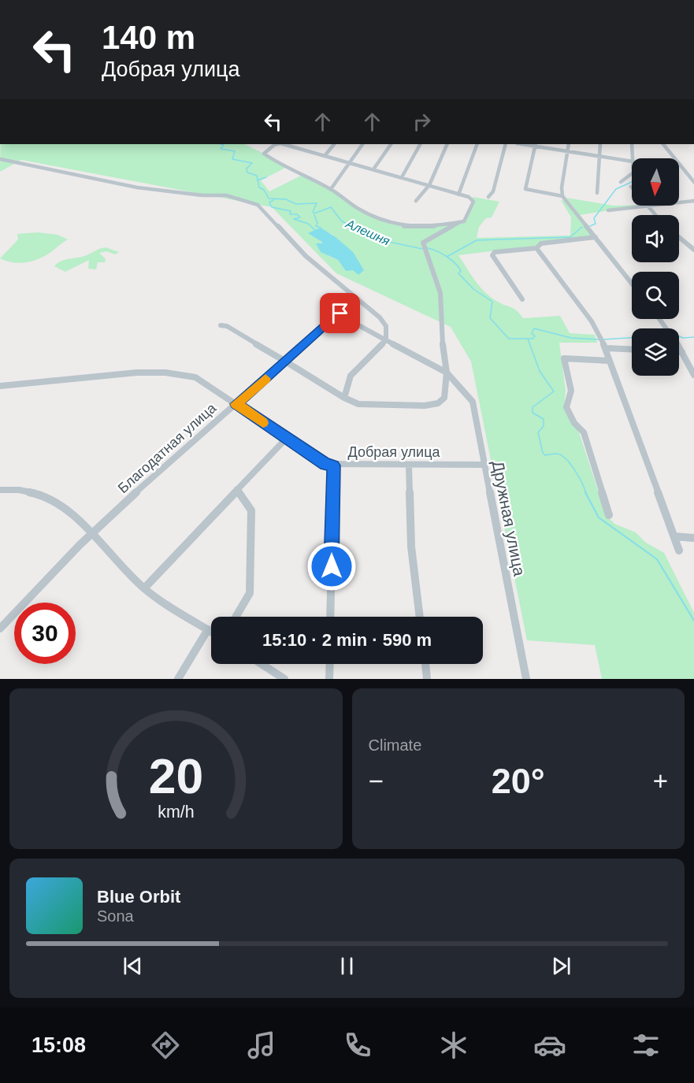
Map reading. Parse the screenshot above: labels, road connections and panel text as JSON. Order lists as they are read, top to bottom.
{
  "streets": {
    "street": ["Благодатная улица", "Добрая улица", "Дружная улица"]
  },
  "crossings": [
    ["Благодатная улица", "Добрая улица"],
    ["Добрая улица", "Дружная улица"]
  ],
  "water": ["Алешня"],
  "north": "bottom",
  "page": {
    "turn": ["140 m", "Добрая улица"],
    "limit": "30",
    "trip": "15:10 · 2 min · 590 m",
    "tile": "Climate",
    "heat": ["−", "20°", "+"],
    "song": ["Blue Orbit", "Sona"],
    "tabs": "15:08",
    "gauge": ["20", "km/h"]
  }
}
